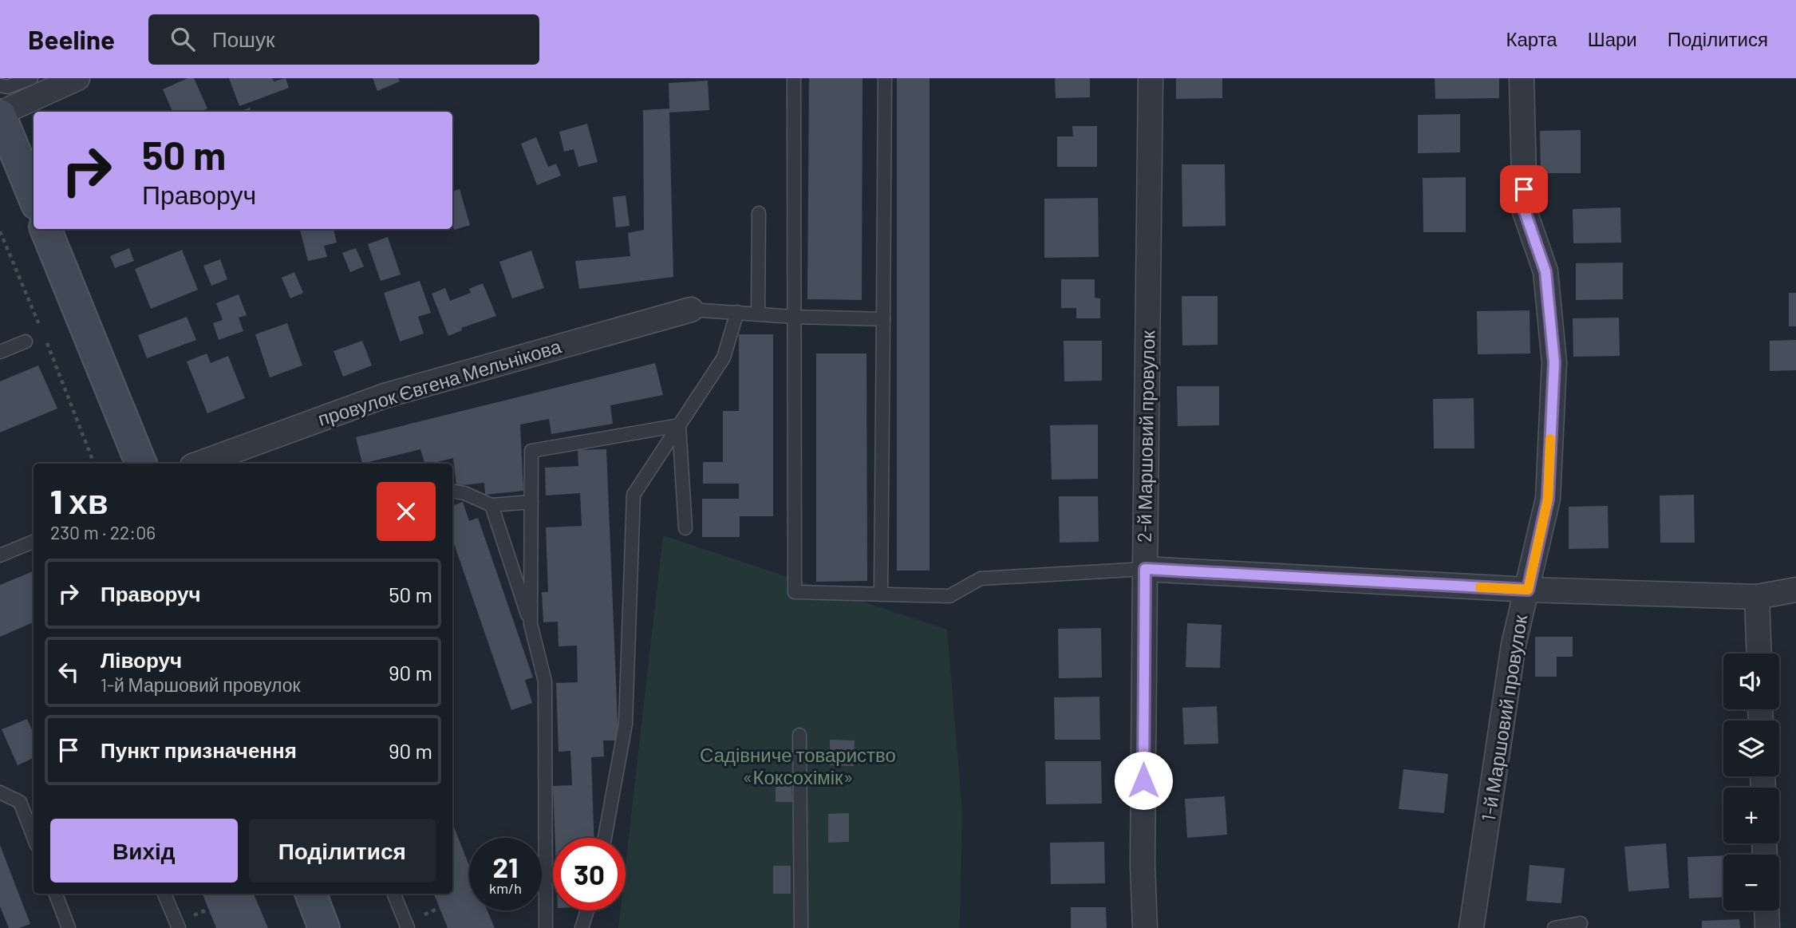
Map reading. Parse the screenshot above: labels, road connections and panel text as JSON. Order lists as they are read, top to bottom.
{
  "streets": {
    "street": ["провулок Євгена Мельнікова", "2-й Маршовий провулок", "1-й Маршовий провулок"]
  },
  "parks": ["Садівниче товариство «Коксохімік»"],
  "page": {
    "header": "Beeline",
    "search": "Пошук",
    "nav": ["Карта", "Шари", "Поділитися"],
    "turn": ["50 m", "Праворуч"],
    "heading": ["1 хв", "230 m · 22:06"],
    "list": [
      {
        "name": "Праворуч",
        "value": "50 m"
      },
      {
        "name": "Ліворуч",
        "note": "1-й Маршовий провулок",
        "value": "90 m"
      },
      {
        "name": "Пункт призначення",
        "value": "90 m"
      }
    ],
    "map_buttons": ["+", "−"],
    "buttons": ["Вихід", "Поділитися"],
    "speed": "21 km/h",
    "limit": "30"
  }
}
